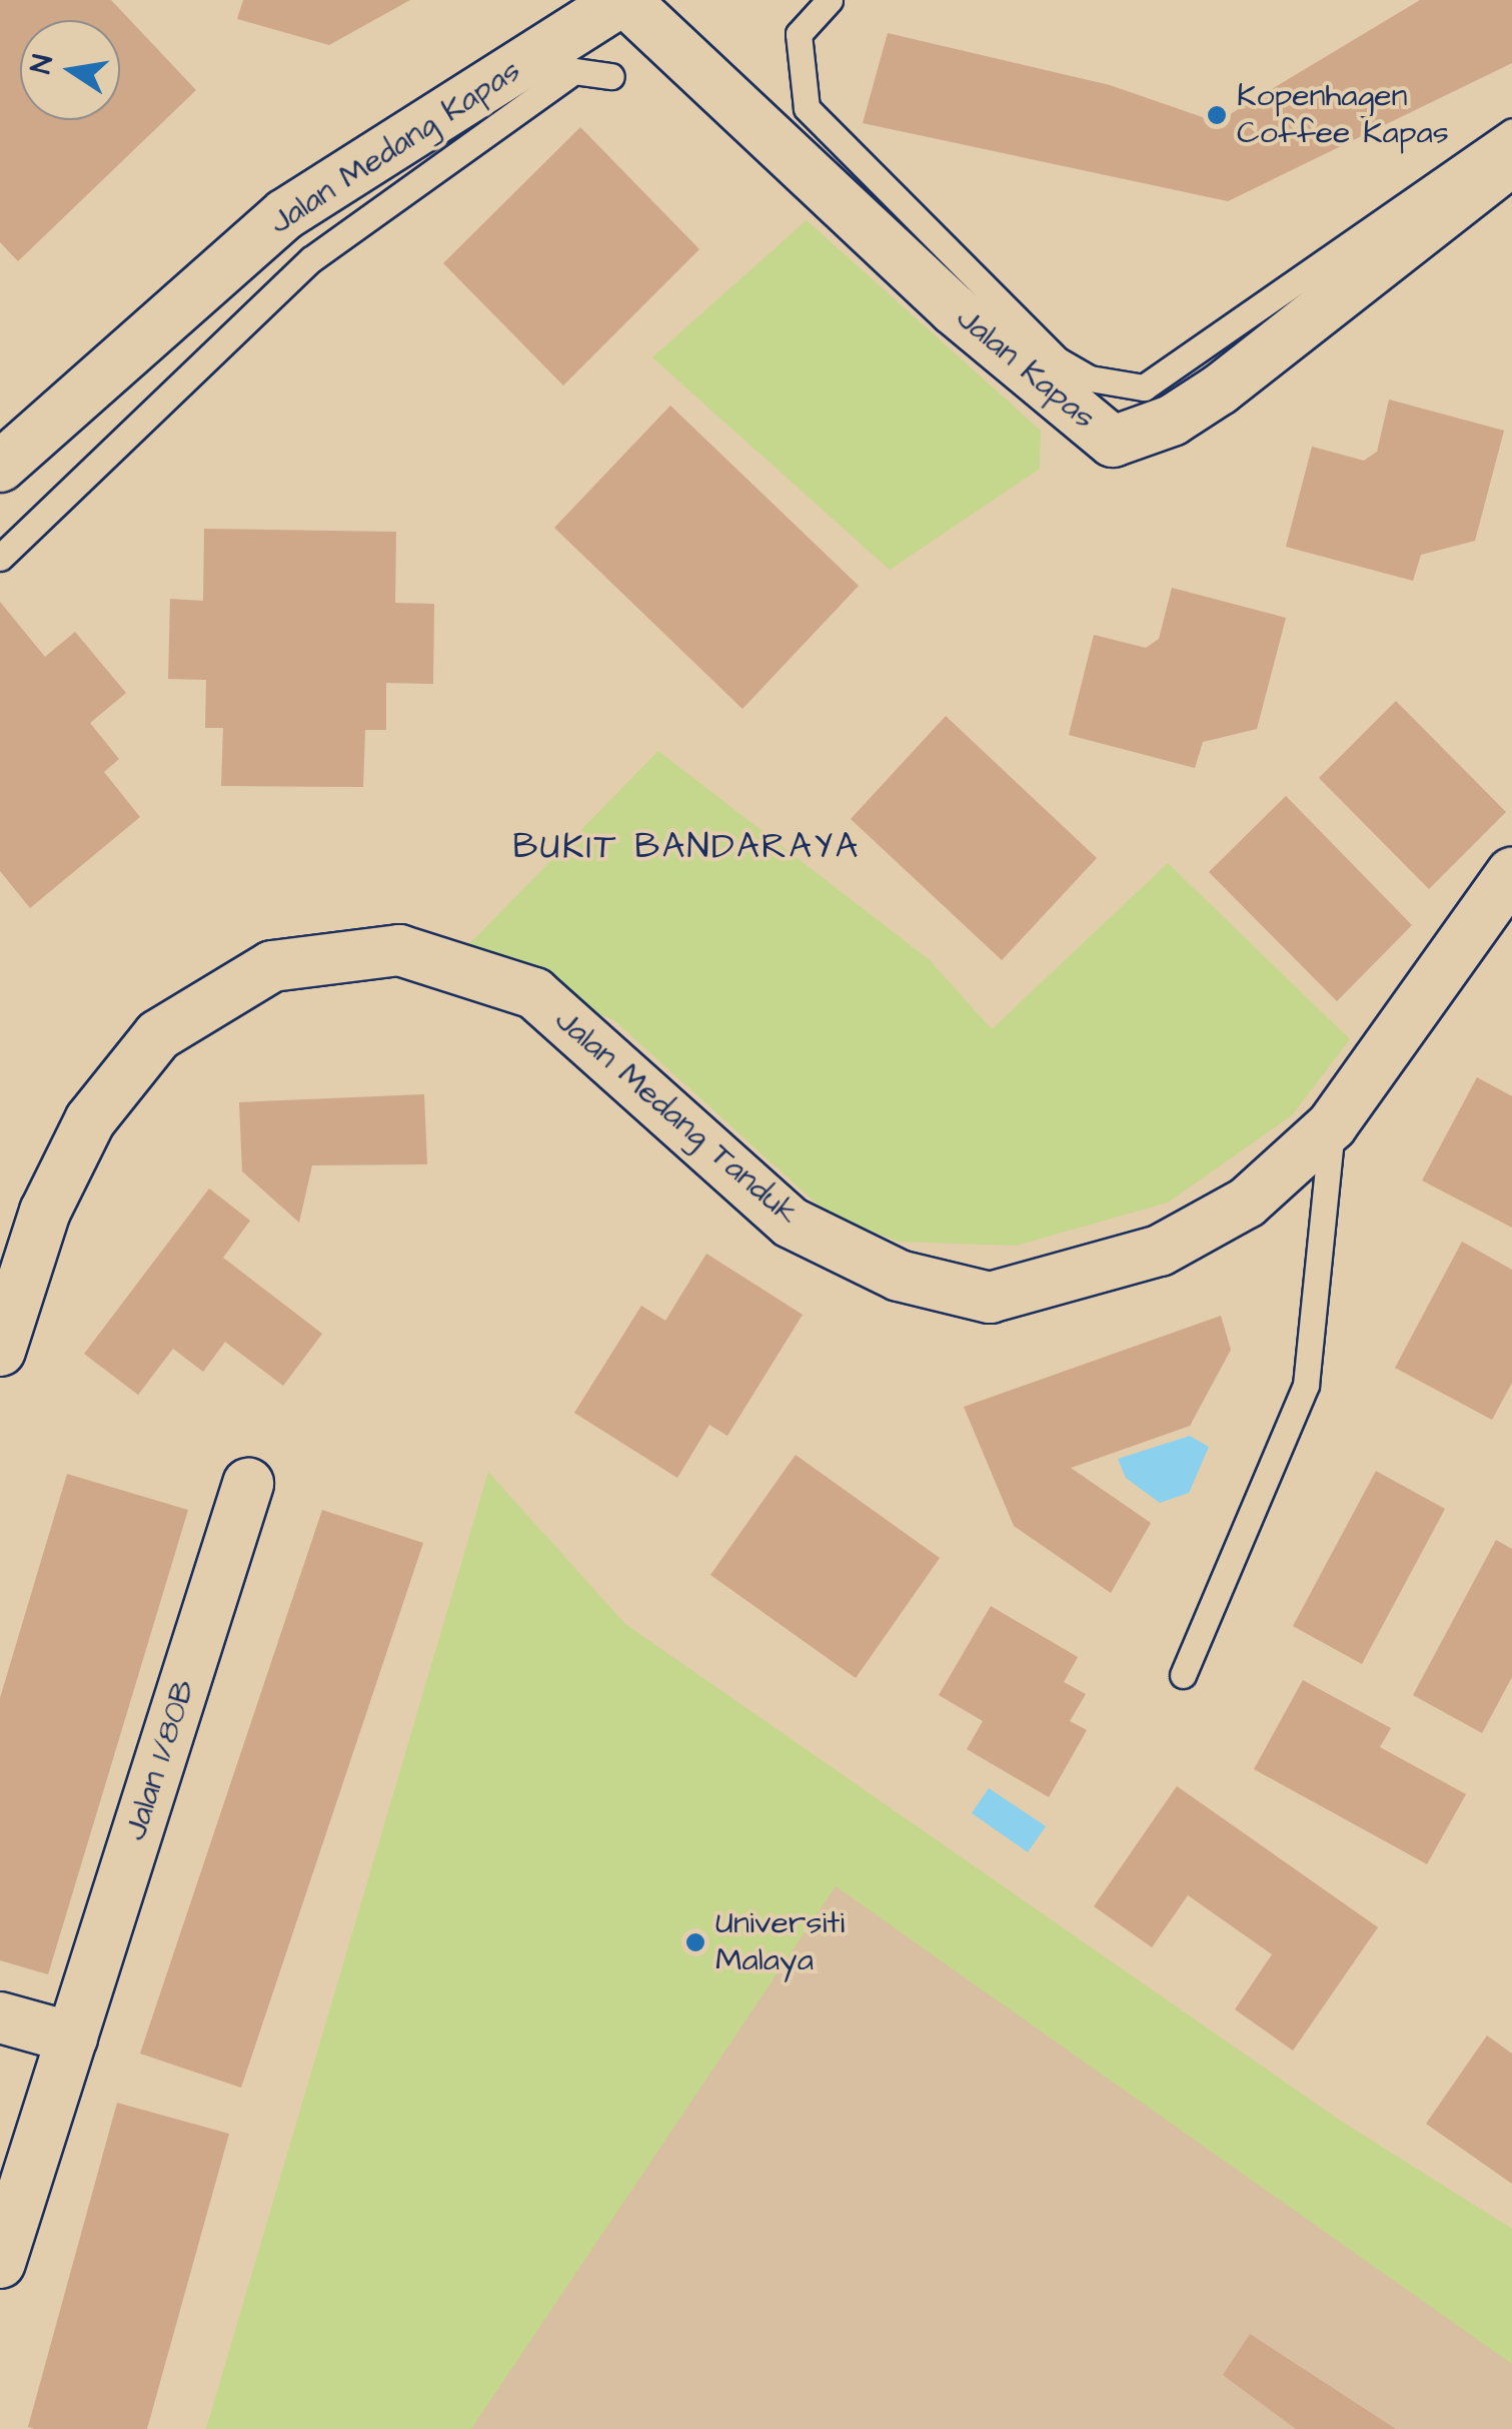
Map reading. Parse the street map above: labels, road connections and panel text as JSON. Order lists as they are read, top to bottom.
{
  "streets": {
    "street": [
      "Jalan Medang Kapas",
      "Jalan Kapas",
      "Jalan Medang Tanduk",
      "Jalan 1/80B"
    ]
  },
  "crossings": [
    ["Jalan Medang Kapas", "Jalan Kapas"]
  ],
  "districts": ["BUKIT BANDARAYA"],
  "places": ["Kopenhagen Coffee Kapas", "Universiti Malaya"],
  "north": "left"
}
